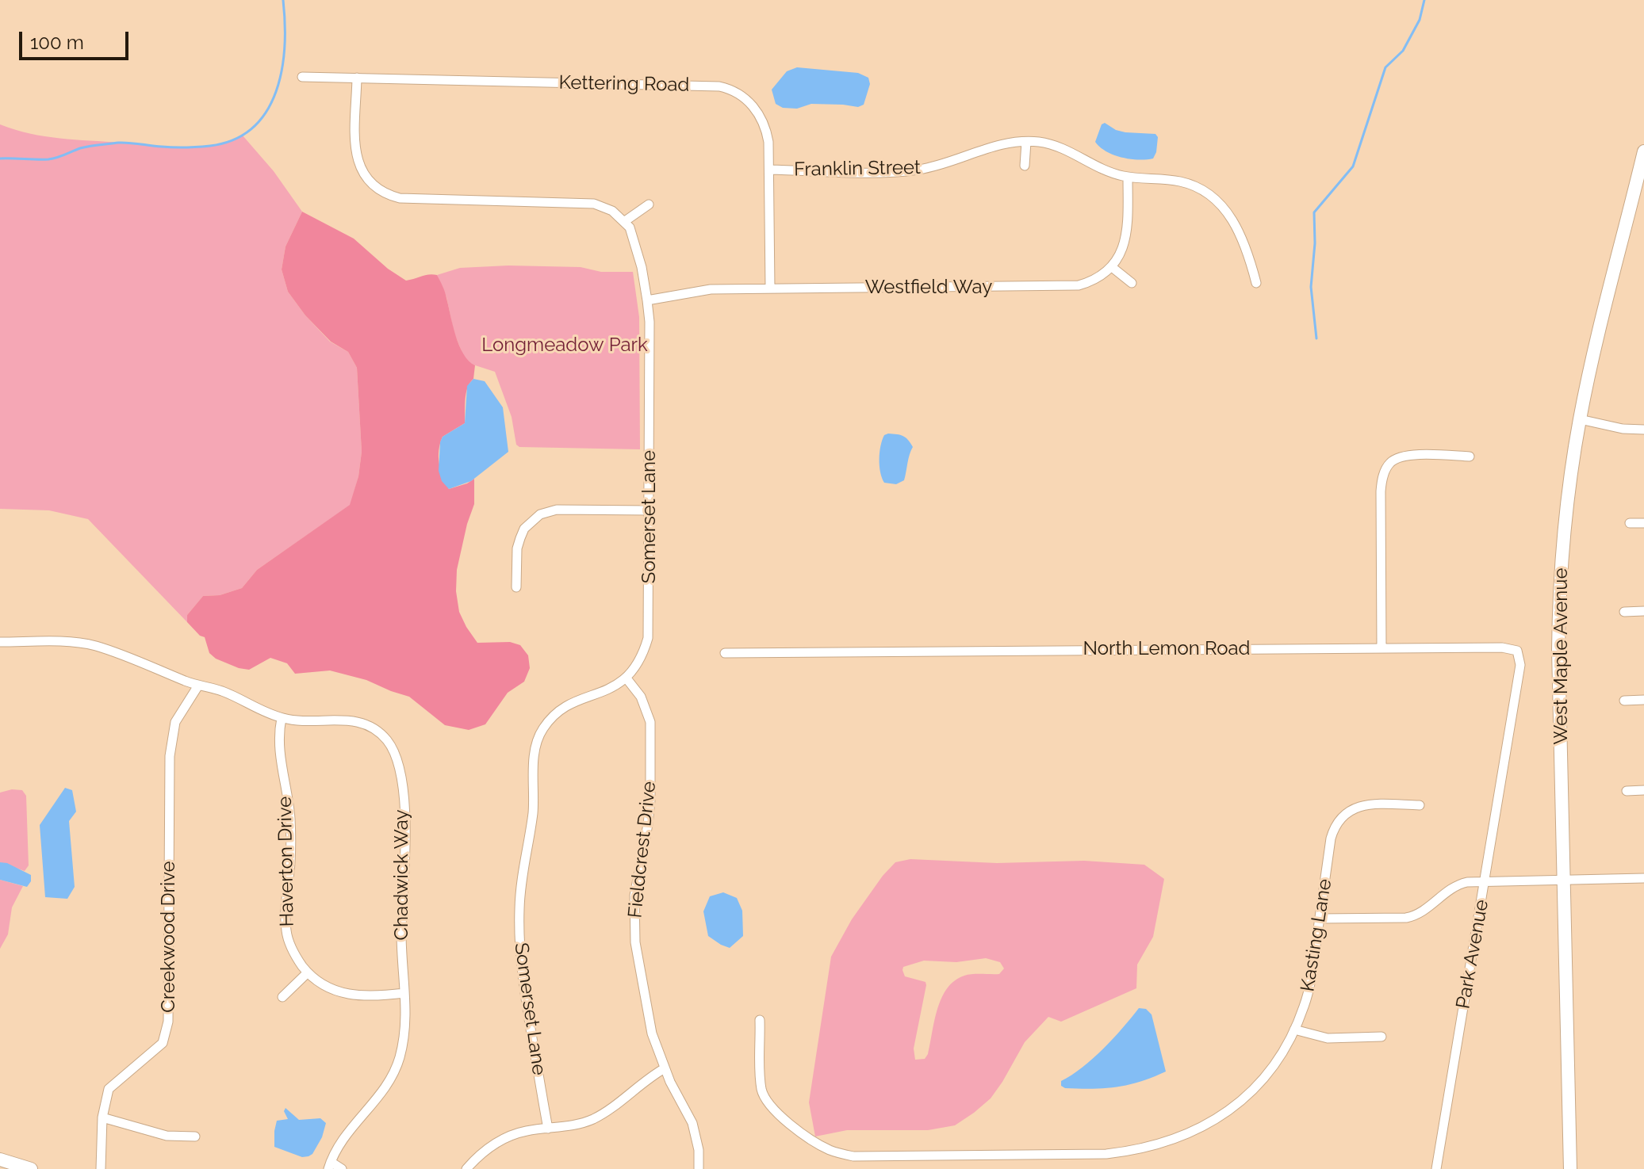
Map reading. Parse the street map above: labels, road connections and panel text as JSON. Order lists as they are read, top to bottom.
{
  "streets": {
    "main road": ["West Maple Avenue"],
    "street": [
      "Kettering Road",
      "Franklin Street",
      "Westfield Way",
      "Somerset Lane",
      "North Lemon Road",
      "Fieldcrest Drive",
      "Haverton Drive",
      "Chadwick Way",
      "Kasting Lane",
      "Creekwood Drive",
      "Park Avenue"
    ]
  },
  "crossings": [
    ["Kettering Road", "Franklin Street"],
    ["Kettering Road", "Westfield Way"],
    ["Westfield Way", "Somerset Lane"],
    ["Somerset Lane", "Fieldcrest Drive"],
    ["North Lemon Road", "Park Avenue"],
    ["Haverton Drive", "Chadwick Way"],
    ["Chadwick Way", "Creekwood Drive"]
  ],
  "parks": ["Longmeadow Park"],
  "scale_bar": "100 m"
}
